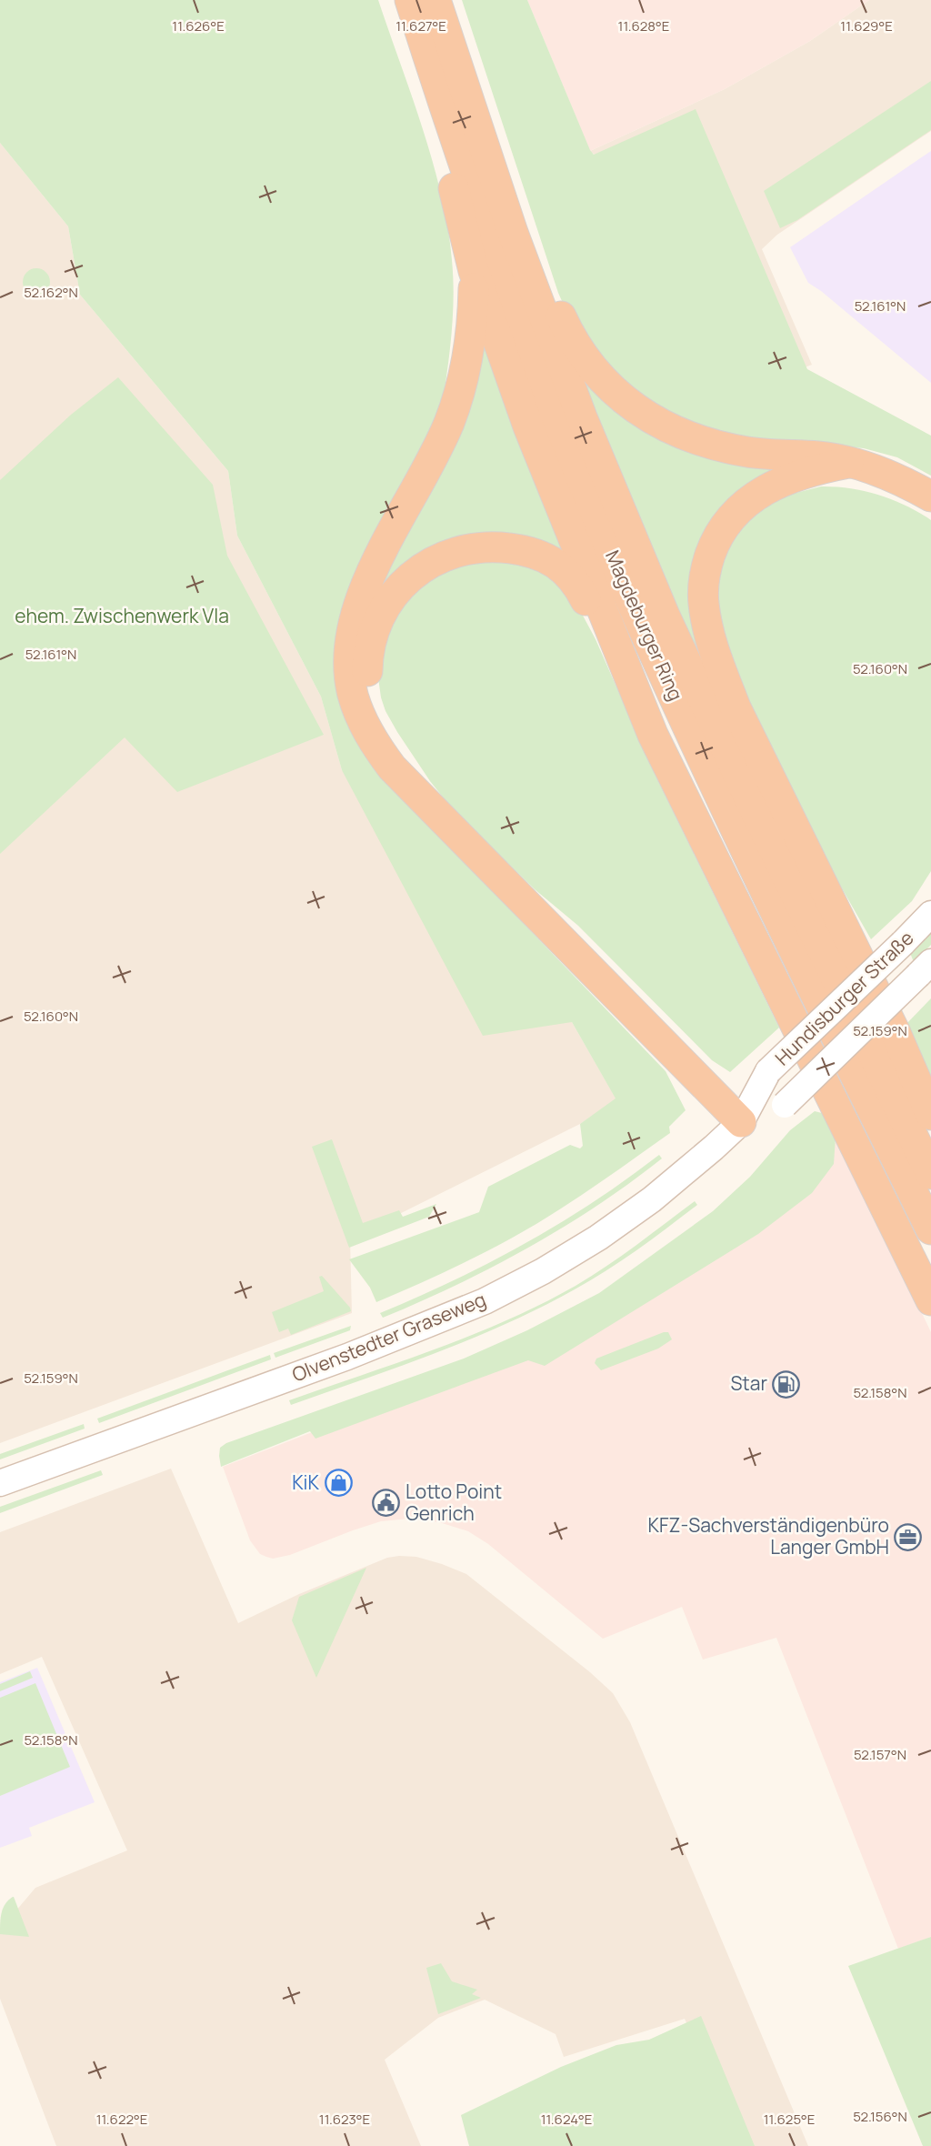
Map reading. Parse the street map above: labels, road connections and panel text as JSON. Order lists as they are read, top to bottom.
{
  "streets": {
    "highway": ["Magdeburger Ring"],
    "main road": ["Hundisburger Straße", "Olvenstedter Graseweg"]
  },
  "crossings": [
    ["Hundisburger Straße", "Olvenstedter Graseweg"]
  ],
  "parks": ["ehem. Zwischenwerk VIa"],
  "places": {
    "fuel station": ["Star"],
    "shop": ["KiK"],
    "public building": ["Lotto Point Genrich"],
    "office": ["KFZ-Sachverständigenbüro Langer GmbH"]
  },
  "coordinates": [
    "11.626°E",
    "11.627°E",
    "11.628°E",
    "11.629°E",
    "52.162°N",
    "52.161°N",
    "52.160°N",
    "52.159°N",
    "52.158°N",
    "52.157°N",
    "52.156°N",
    "11.622°E",
    "11.623°E",
    "11.624°E",
    "11.625°E"
  ]
}
